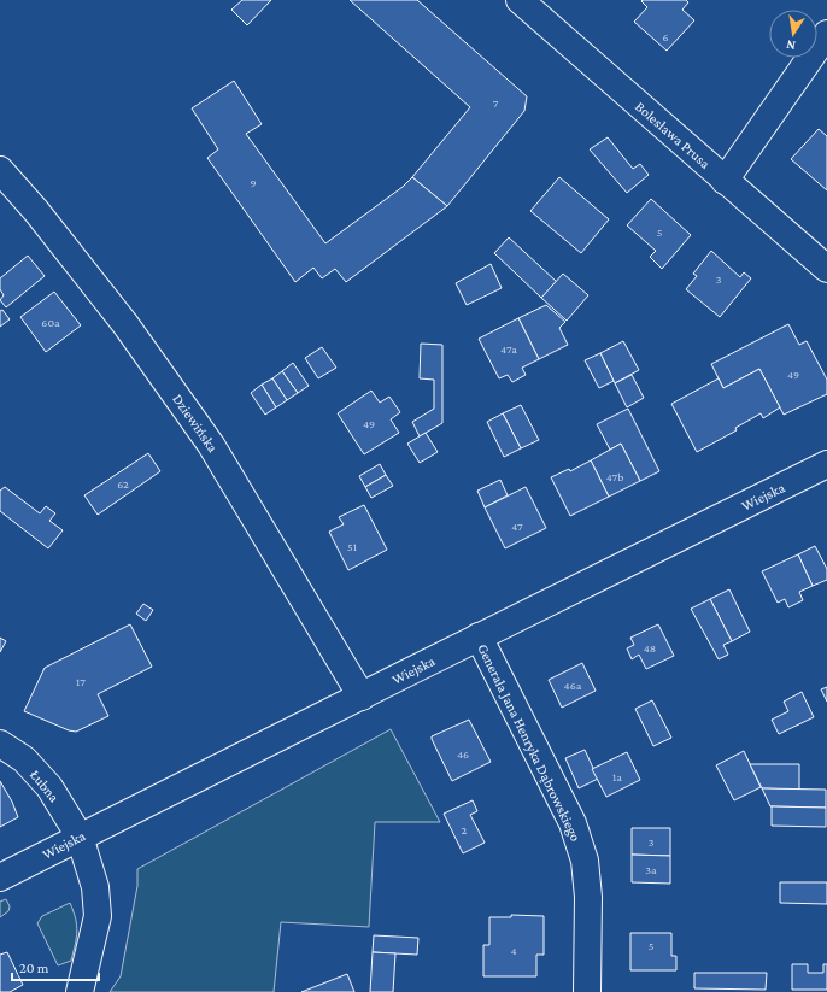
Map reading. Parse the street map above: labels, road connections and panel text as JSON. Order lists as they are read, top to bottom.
{
  "streets": {
    "street": [
      "Bolesława Prusa",
      "Dziewińska",
      "Wiejska",
      "Generała Jana Henryka Dąbrowskiego",
      "Łubna"
    ]
  },
  "crossings": [
    ["Dziewińska", "Wiejska"],
    ["Wiejska", "Generała Jana Henryka Dąbrowskiego"],
    ["Wiejska", "Łubna"]
  ],
  "house_numbers": [
    "6",
    "7",
    "9",
    "5",
    "3",
    "60a",
    "47a",
    "49",
    "49",
    "47b",
    "62",
    "47",
    "51",
    "48",
    "17",
    "46a",
    "46",
    "1a",
    "2",
    "3",
    "3a",
    "5",
    "4"
  ],
  "scale_bar": "20 m",
  "north": "bottom"
}
